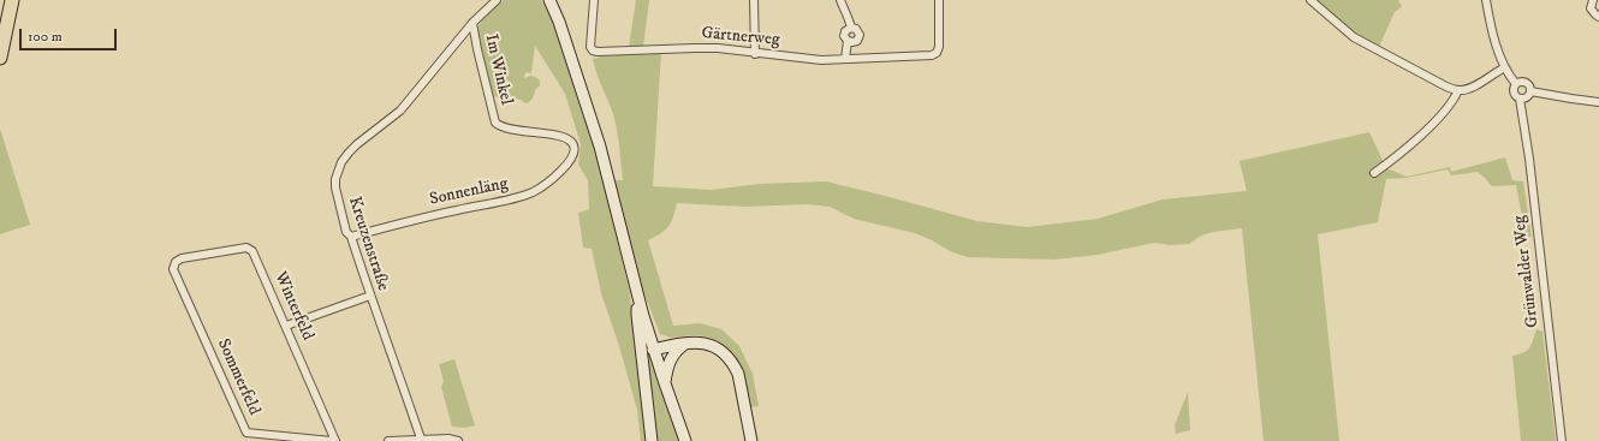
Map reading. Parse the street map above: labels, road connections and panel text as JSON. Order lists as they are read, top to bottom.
{
  "streets": {
    "street": [
      "Gärtnerweg",
      "Im Winkel",
      "Sonnenläng",
      "Kreuzenstraße",
      "Grünwalder Weg",
      "Winterfeld",
      "Sommerfeld"
    ]
  },
  "crossings": [
    ["Im Winkel", "Sonnenläng"],
    ["Im Winkel", "Kreuzenstraße"],
    ["Sonnenläng", "Kreuzenstraße"],
    ["Winterfeld", "Sommerfeld"]
  ],
  "scale_bar": "100 m"
}
